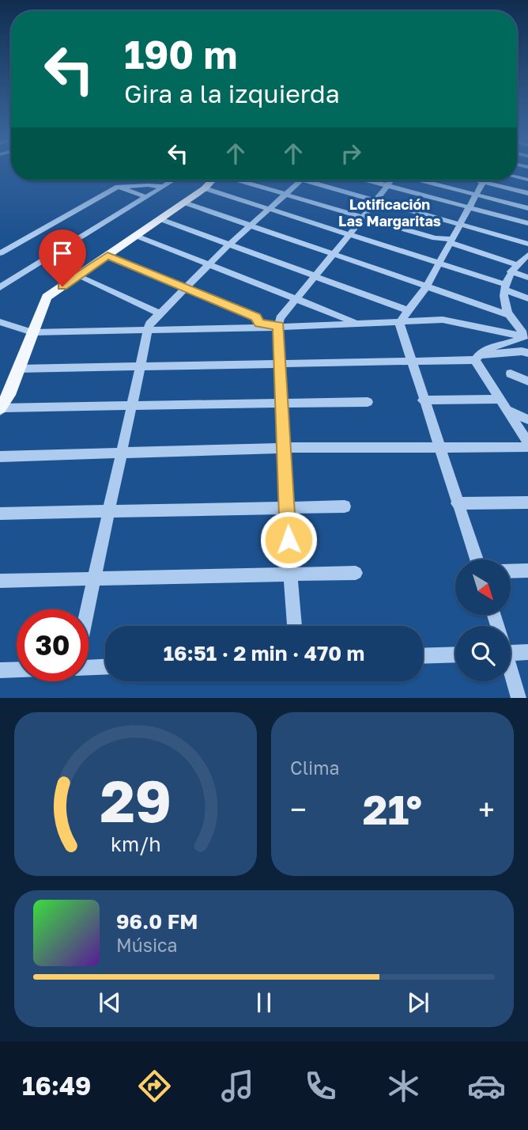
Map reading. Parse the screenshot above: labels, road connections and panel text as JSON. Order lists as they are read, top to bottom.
{
  "districts": ["Lotificación Las Margaritas"],
  "north": "bottom right",
  "page": {
    "turn": ["190 m", "Gira a la izquierda"],
    "limit": "30",
    "trip": "16:51 · 2 min · 470 m",
    "tile": "Clima",
    "heat": ["−", "21°", "+"],
    "song": ["96.0 FM", "Música"],
    "tabs": "16:49",
    "gauge": ["29", "km/h"]
  }
}
